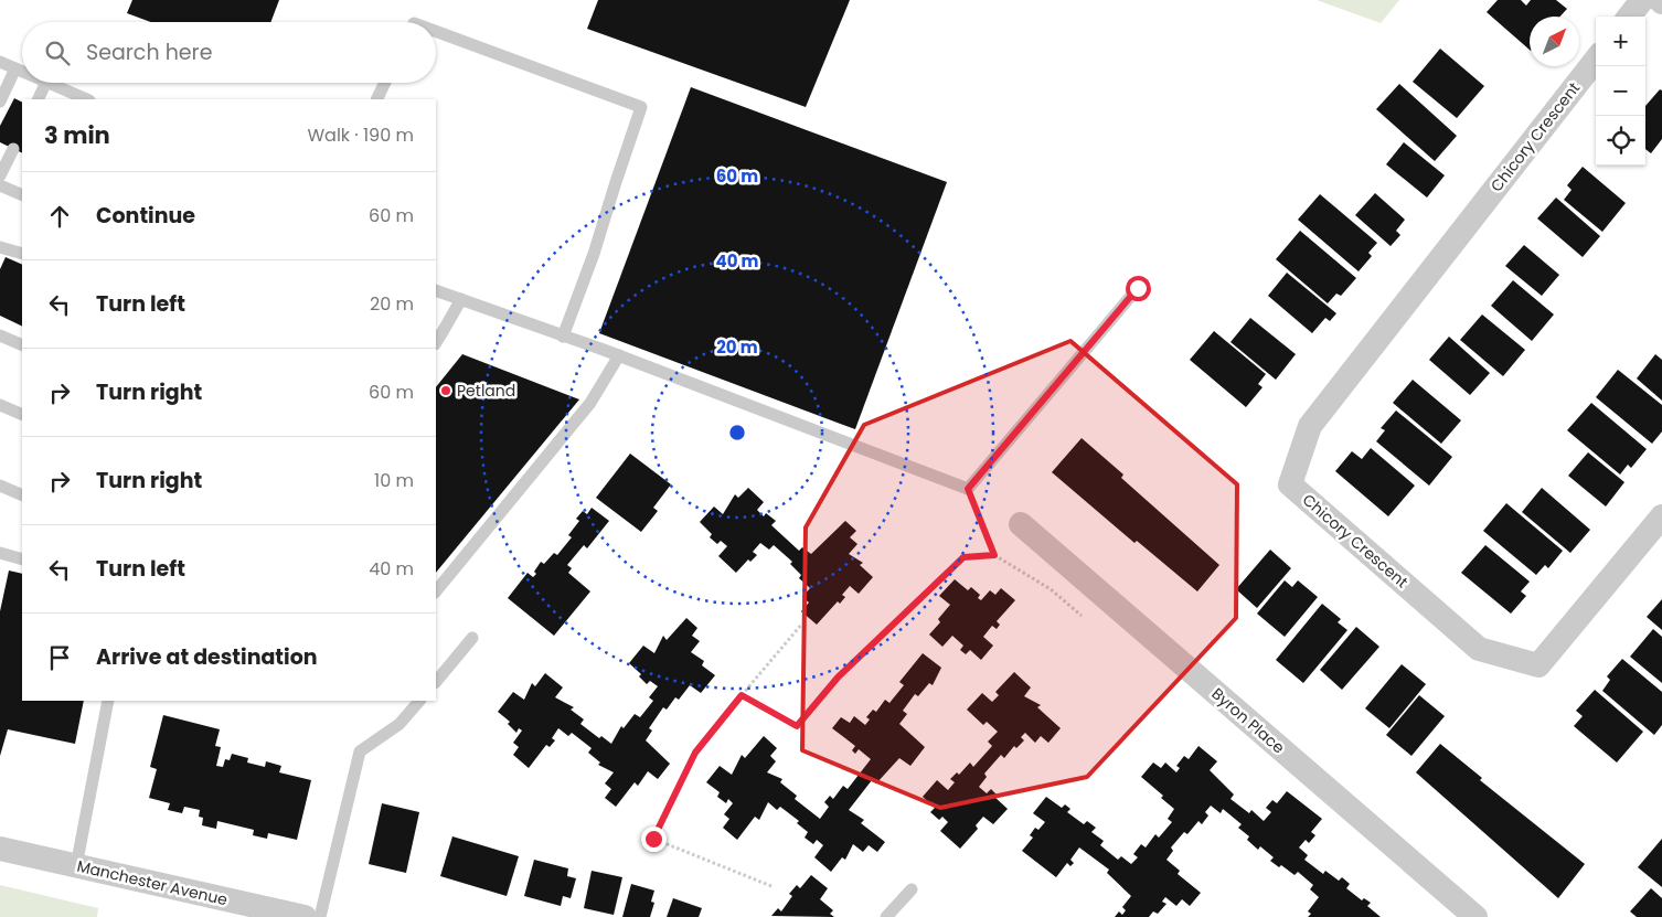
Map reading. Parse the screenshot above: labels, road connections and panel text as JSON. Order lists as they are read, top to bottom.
{
  "streets": {
    "street": ["Chicory Crescent", "Byron Place", "Manchester Avenue"]
  },
  "places": ["Petland"],
  "north": "top right",
  "page": {
    "map_buttons": ["+", "−"],
    "search": "Search here",
    "heading": ["3 min", "Walk · 190 m"],
    "list": [
      ["Continue", "60 m"],
      ["Turn left", "20 m"],
      ["Turn right", "60 m"],
      ["Turn right", "10 m"],
      ["Turn left", "40 m"],
      "Arrive at destination"
    ]
  },
  "rings": ["60 m", "40 m", "20 m"]
}
